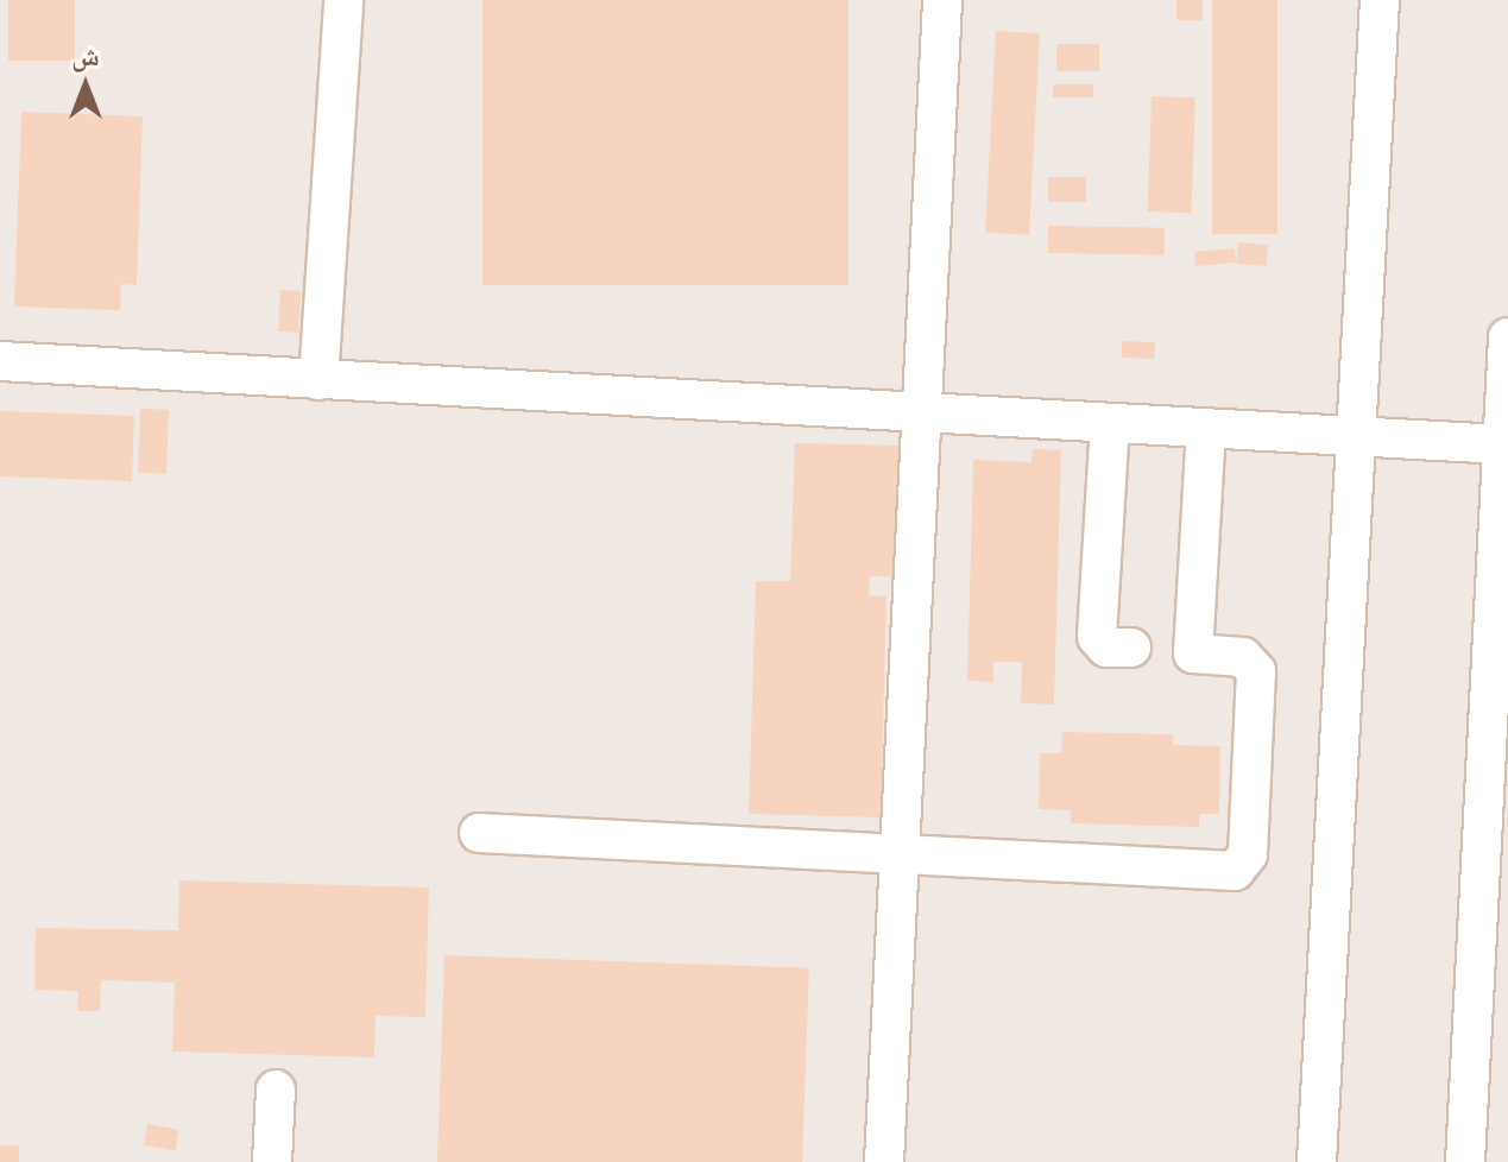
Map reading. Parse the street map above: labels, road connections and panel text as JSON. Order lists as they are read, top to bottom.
{
  "north": "top"
}
